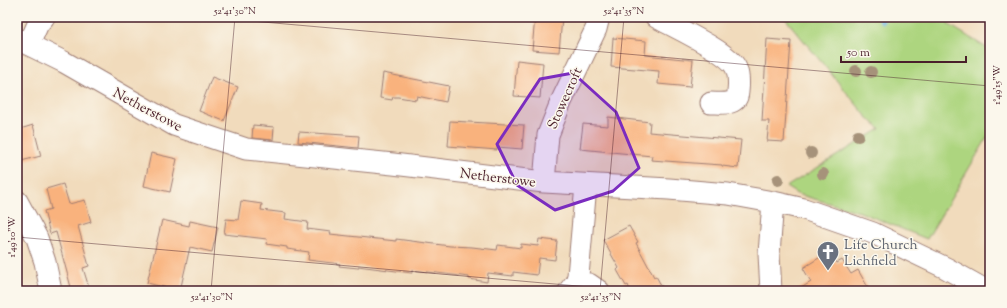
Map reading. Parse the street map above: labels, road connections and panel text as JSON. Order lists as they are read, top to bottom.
{
  "streets": {
    "street": ["Stowecroft", "Netherstowe"]
  },
  "crossings": [
    ["Stowecroft", "Netherstowe"]
  ],
  "places": {
    "church": ["Life Church Lichfield"]
  },
  "scale_bar": "50 m",
  "coordinates": [
    "52°41'30\"N",
    "52°41'35\"N",
    "1°49'15\"W",
    "1°49'10\"W"
  ]
}
